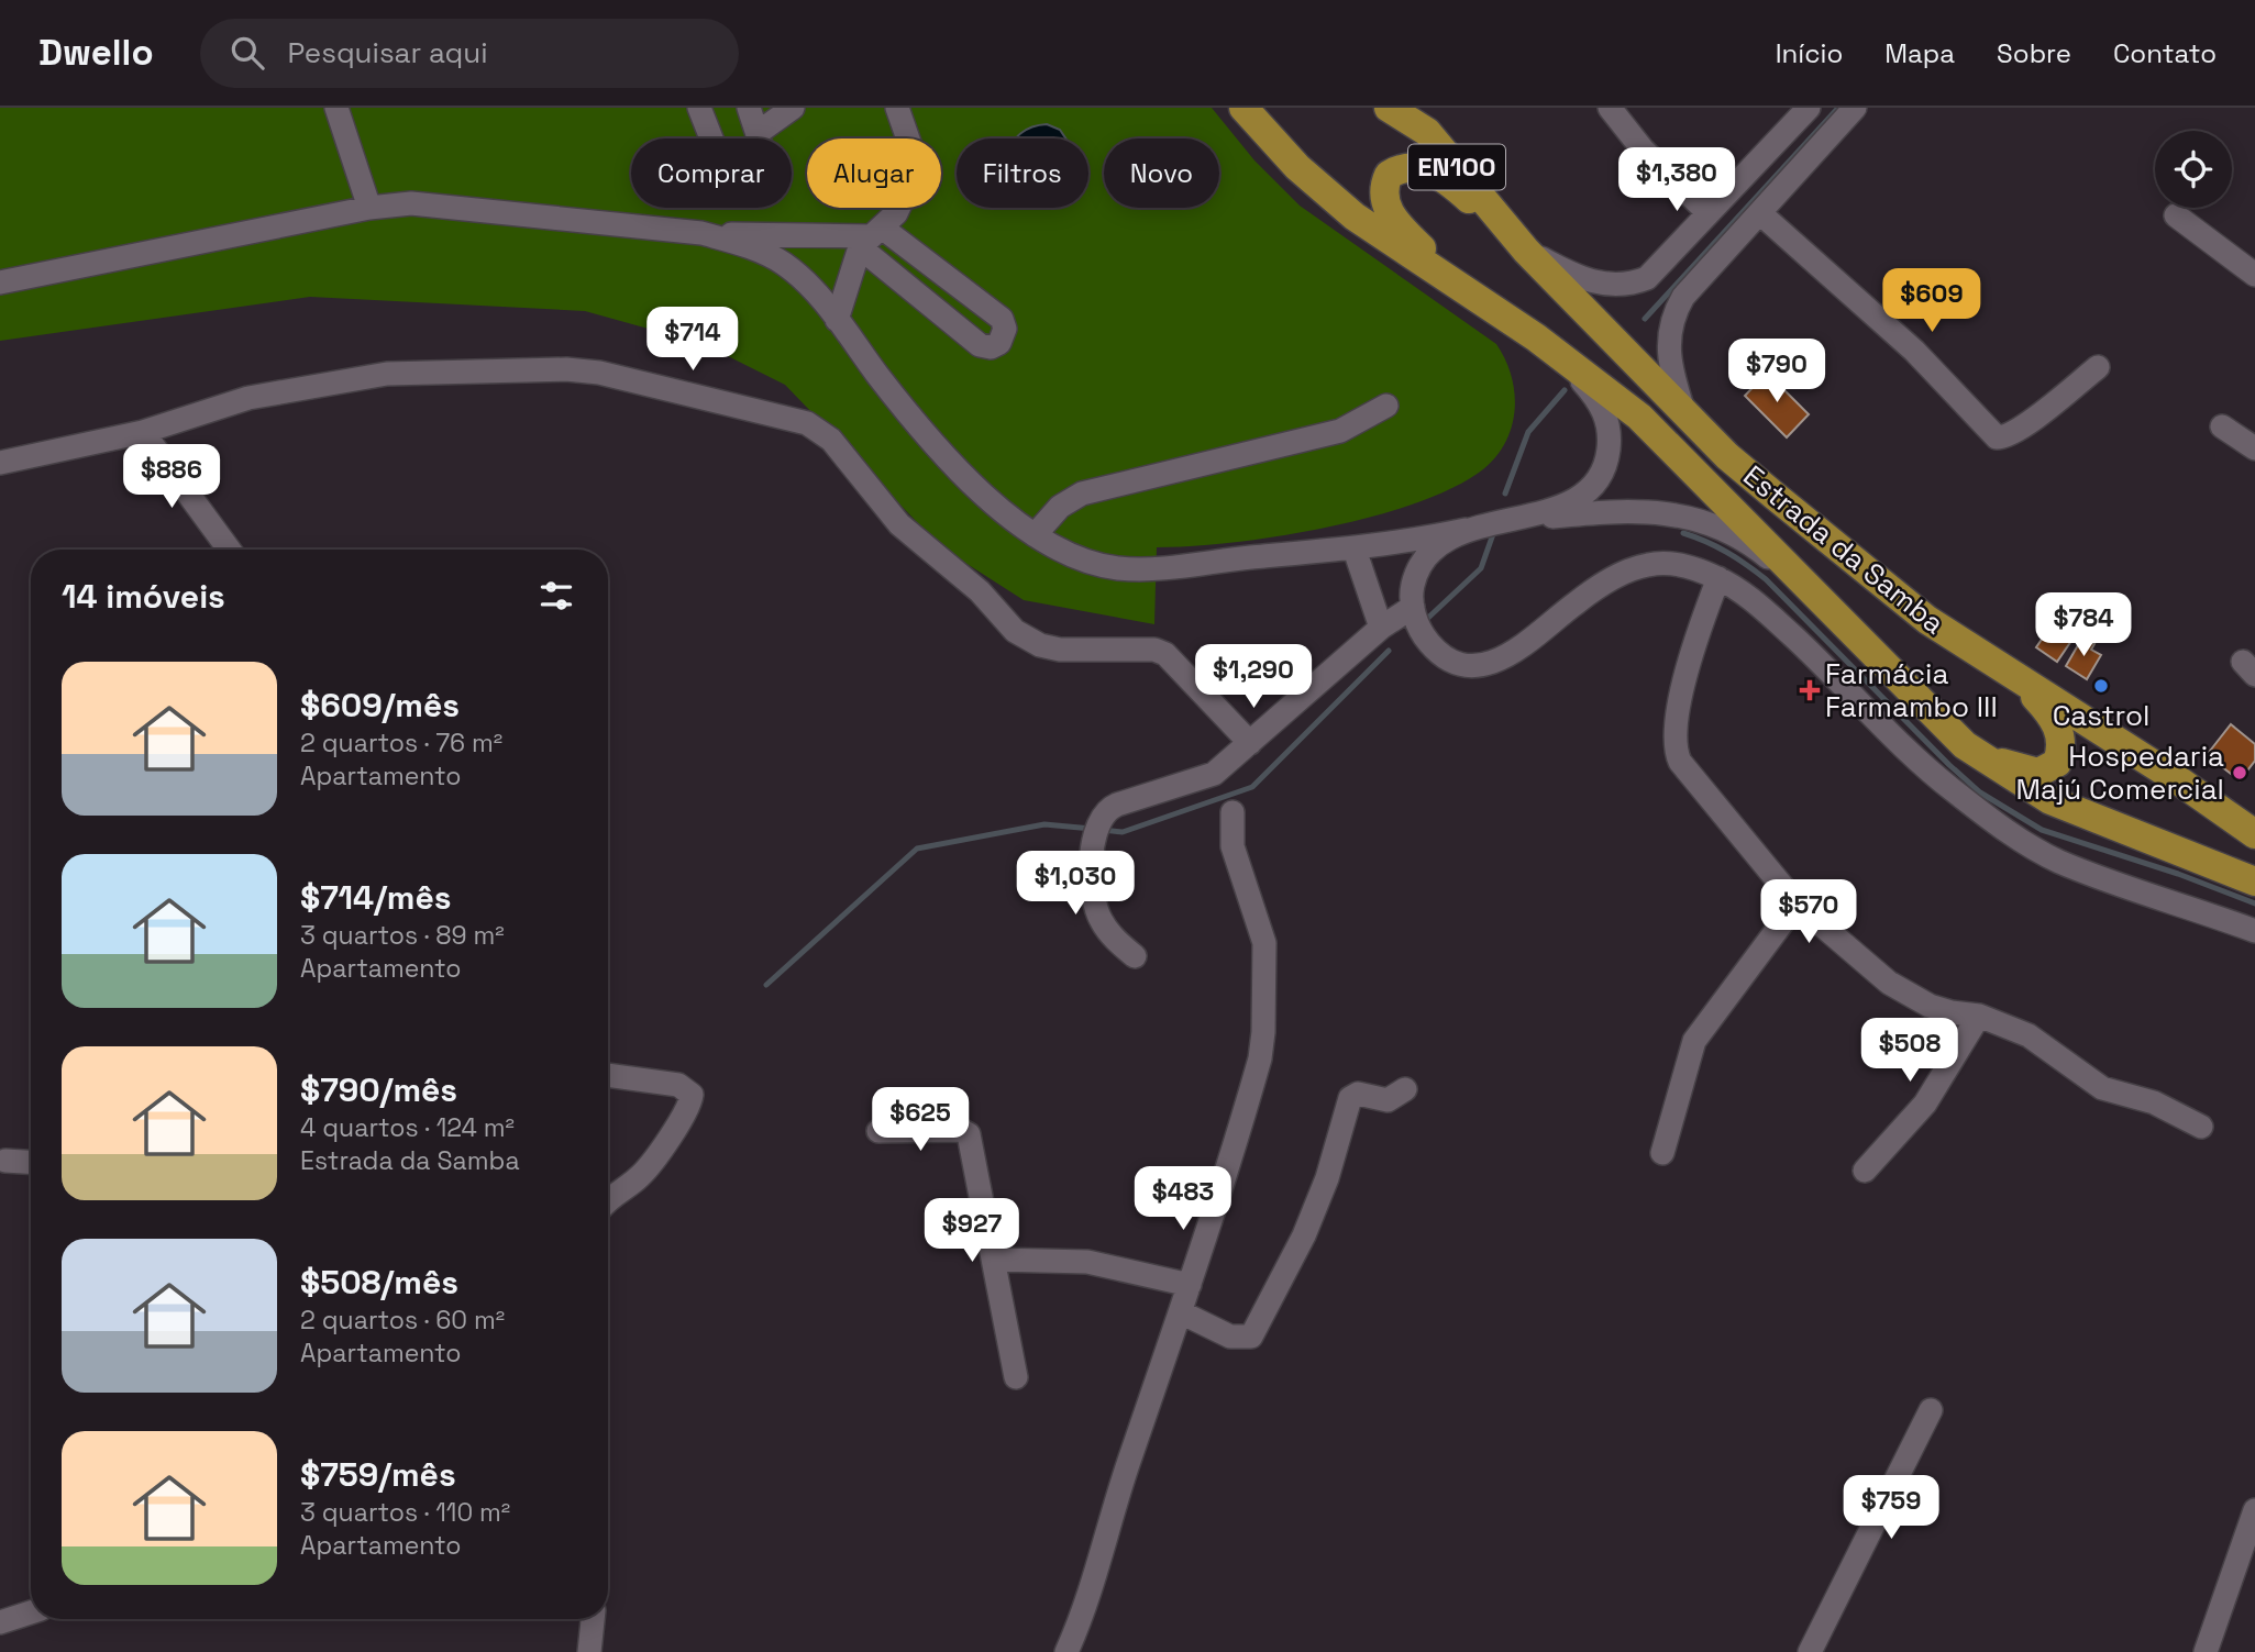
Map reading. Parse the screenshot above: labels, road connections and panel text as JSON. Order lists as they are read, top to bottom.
{
  "streets": {
    "main road": ["EN100", "Estrada da Samba"]
  },
  "crossings": [
    ["EN100", "Estrada da Samba"]
  ],
  "places": {
    "other": ["Castrol", "Hospedaria Majú Comercial"],
    "health": ["Farmácia Farmambo III"]
  },
  "page": {
    "header": "Dwello",
    "search": "Pesquisar aqui",
    "nav": [
      "Início",
      "Mapa",
      "Sobre",
      "Contato"
    ],
    "chip": [
      "Comprar",
      "Alugar",
      "Filtros",
      "Novo"
    ],
    "price": [
      "$1,380",
      "$609",
      "$714",
      "$790",
      "$886",
      "$784",
      "$1,290",
      "$1,030",
      "$570",
      "$508",
      "$625",
      "$483",
      "$927",
      "$759"
    ],
    "heading": "14 imóveis",
    "list": [
      {
        "name": "$609/mês",
        "note": "2 quartos · 76 m² · Apartamento"
      },
      {
        "name": "$714/mês",
        "note": "3 quartos · 89 m² · Apartamento"
      },
      {
        "name": "$790/mês",
        "note": "4 quartos · 124 m² · Estrada da Samba"
      },
      {
        "name": "$508/mês",
        "note": "2 quartos · 60 m² · Apartamento"
      },
      {
        "name": "$759/mês",
        "note": "3 quartos · 110 m² · Apartamento"
      }
    ]
  }
}
